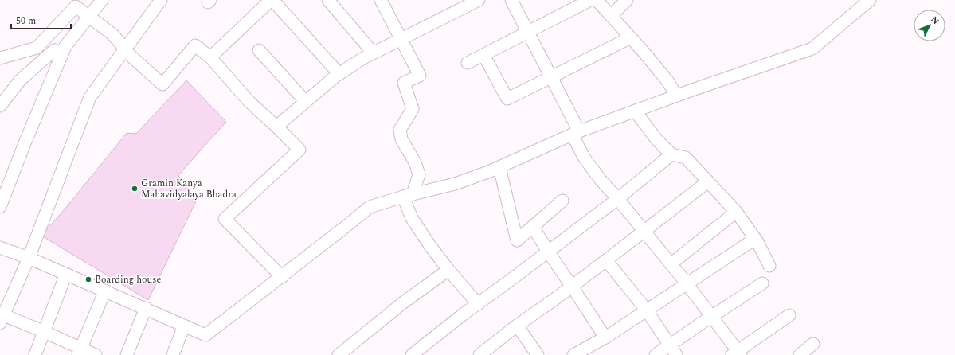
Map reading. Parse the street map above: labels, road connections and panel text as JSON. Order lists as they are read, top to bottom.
{
  "places": ["Gramin Kanya Mahavidyalaya Bhadra", "Boarding house"],
  "scale_bar": "50 m",
  "north": "top right"
}
